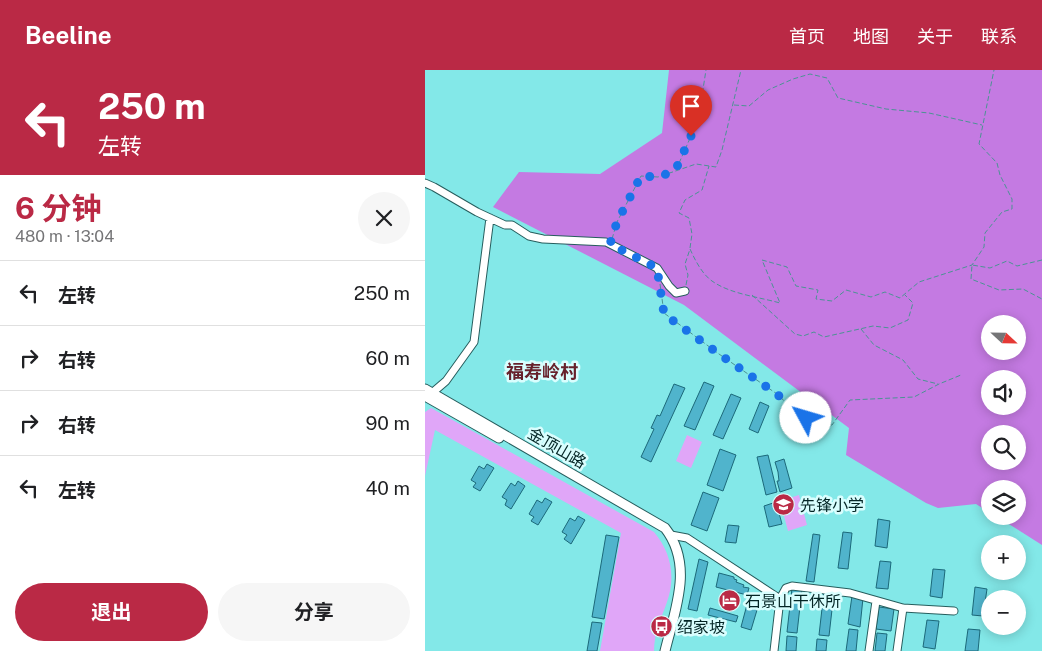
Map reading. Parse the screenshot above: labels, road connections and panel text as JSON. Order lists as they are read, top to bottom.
{
  "streets": {
    "street": ["金顶山路"]
  },
  "districts": ["福寿岭村"],
  "places": {
    "school or university": ["先锋小学"],
    "hotel": ["石景山干休所"],
    "bus stop": ["绍家坡"]
  },
  "north": "right",
  "page": {
    "header": "Beeline",
    "nav": [
      "首页",
      "地图",
      "关于",
      "联系"
    ],
    "turn": ["250 m", "左转"],
    "heading": ["6 分钟", "480 m · 13:04"],
    "list": [
      {
        "name": "左转",
        "value": "250 m"
      },
      {
        "name": "右转",
        "value": "60 m"
      },
      {
        "name": "右转",
        "value": "90 m"
      },
      {
        "name": "左转",
        "value": "40 m"
      }
    ],
    "map_buttons": ["+", "−"],
    "buttons": ["退出", "分享"]
  }
}
